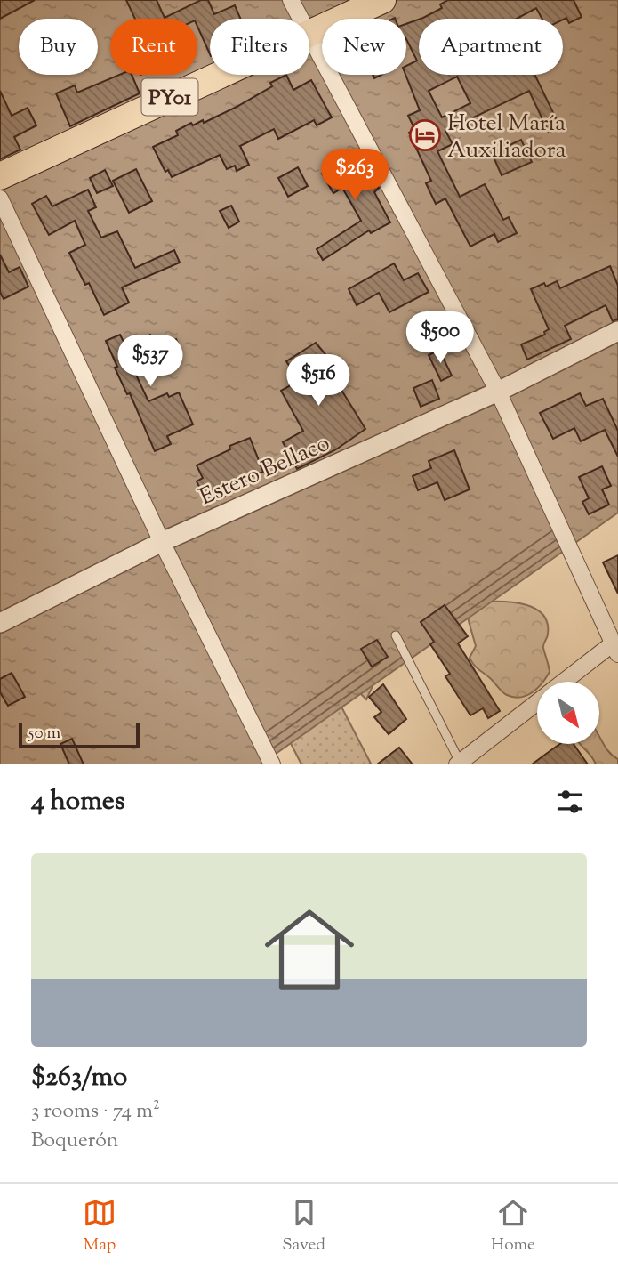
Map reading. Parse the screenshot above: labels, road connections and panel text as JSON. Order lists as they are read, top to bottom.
{
  "streets": {
    "highway": ["PY01"],
    "street": ["Estero Bellaco"]
  },
  "places": {
    "hotel": ["Hotel María Auxiliadora"]
  },
  "scale_bar": "50 m",
  "north": "bottom right",
  "page": {
    "chip": [
      "Buy",
      "Rent",
      "Filters",
      "New",
      "Apartment"
    ],
    "price": [
      "$263",
      "$500",
      "$537",
      "$516"
    ],
    "scale": "50 m",
    "heading": "4 homes",
    "list": [
      {
        "name": "$263/mo",
        "note": "3 rooms · 74 m² · Boquerón"
      }
    ],
    "tabs": ["Map", "Saved", "Home"]
  }
}
